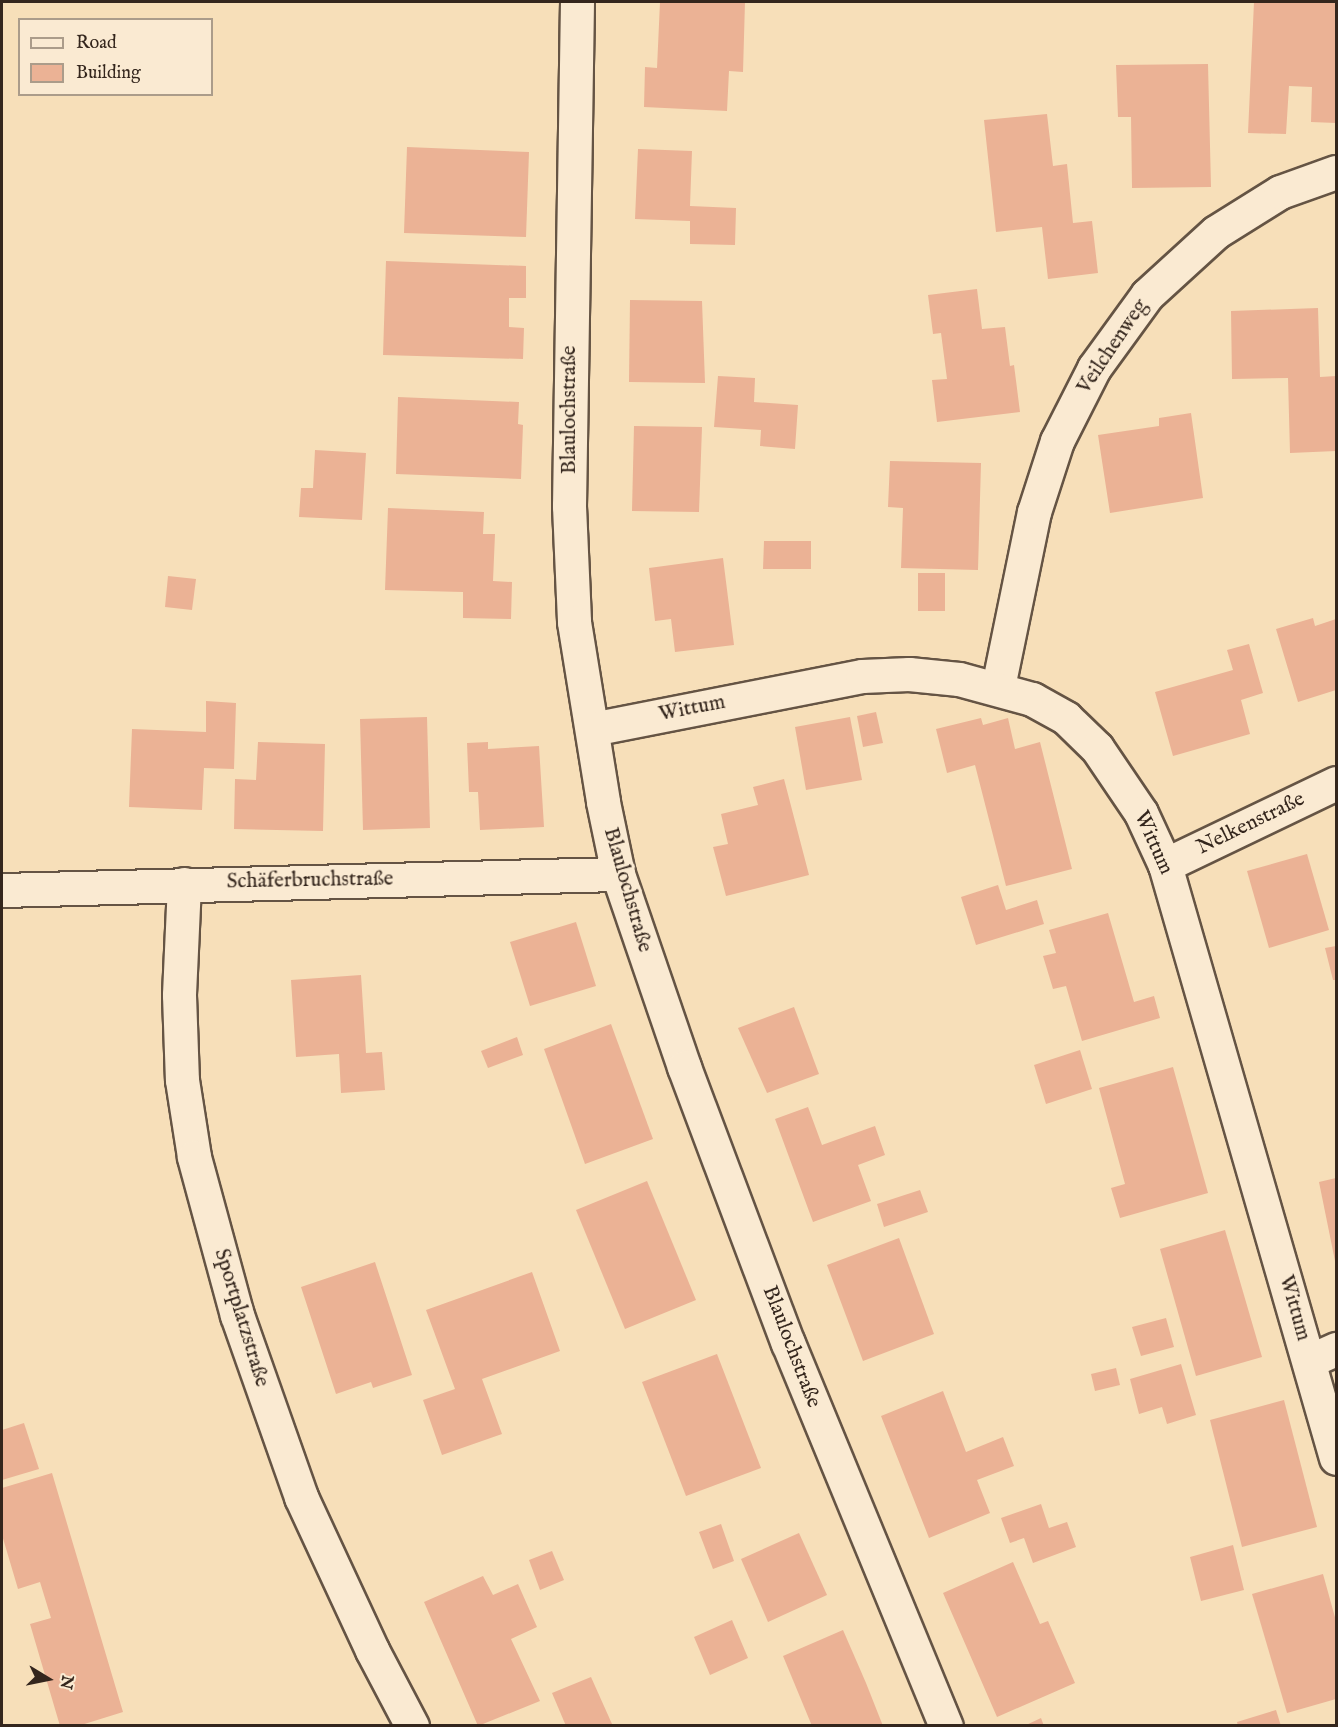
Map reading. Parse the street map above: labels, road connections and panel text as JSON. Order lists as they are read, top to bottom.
{
  "streets": {
    "street": [
      "Veilchenweg",
      "Blaulochstraße",
      "Wittum",
      "Nelkenstraße",
      "Schäferbruchstraße",
      "Sportplatzstraße"
    ]
  },
  "crossings": [
    ["Veilchenweg", "Wittum"],
    ["Blaulochstraße", "Wittum"],
    ["Blaulochstraße", "Schäferbruchstraße"],
    ["Wittum", "Nelkenstraße"],
    ["Schäferbruchstraße", "Sportplatzstraße"]
  ],
  "legend": ["Road", "Building"],
  "north": "right"
}
